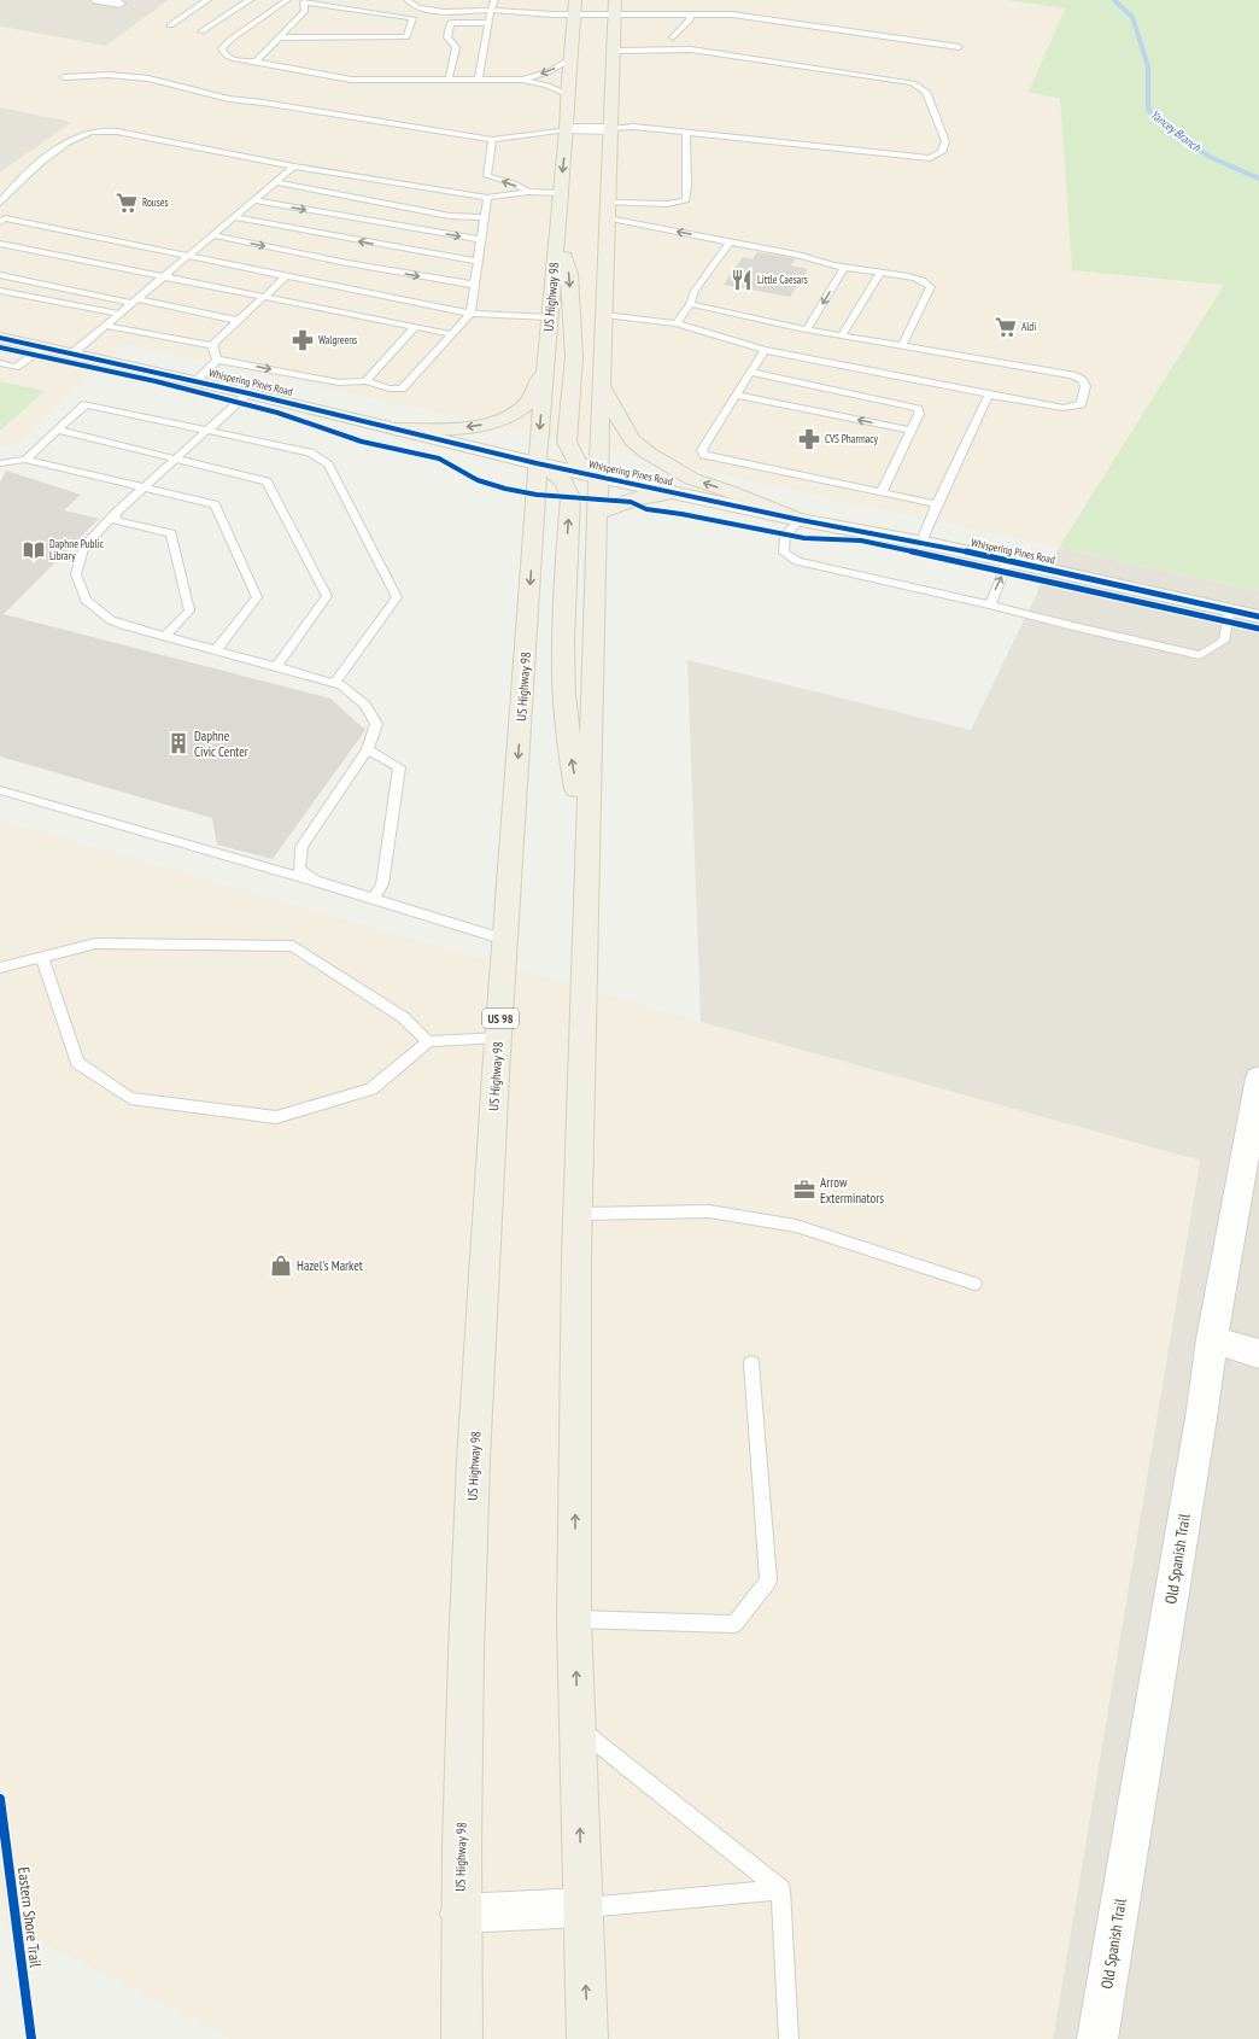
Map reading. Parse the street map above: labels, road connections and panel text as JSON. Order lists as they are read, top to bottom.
{
  "streets": {
    "main road": ["US Highway 98", "US 98"],
    "street": ["Whispering Pines Road", "Old Spanish Trail"],
    "cycle path": ["Eastern Shore Trail"]
  },
  "crossings": [
    ["US Highway 98", "Whispering Pines Road"]
  ],
  "water": ["Yancey Branch"],
  "places": {
    "supermarket": ["Rouses", "Aldi"],
    "restaurant": ["Little Caesars"],
    "pharmacy": ["Walgreens", "CVS Pharmacy"],
    "library": ["Daphne Public Library"],
    "building": ["Daphne Civic Center"],
    "office": ["Arrow Exterminators"],
    "shop": ["Hazel's Market"]
  }
}
